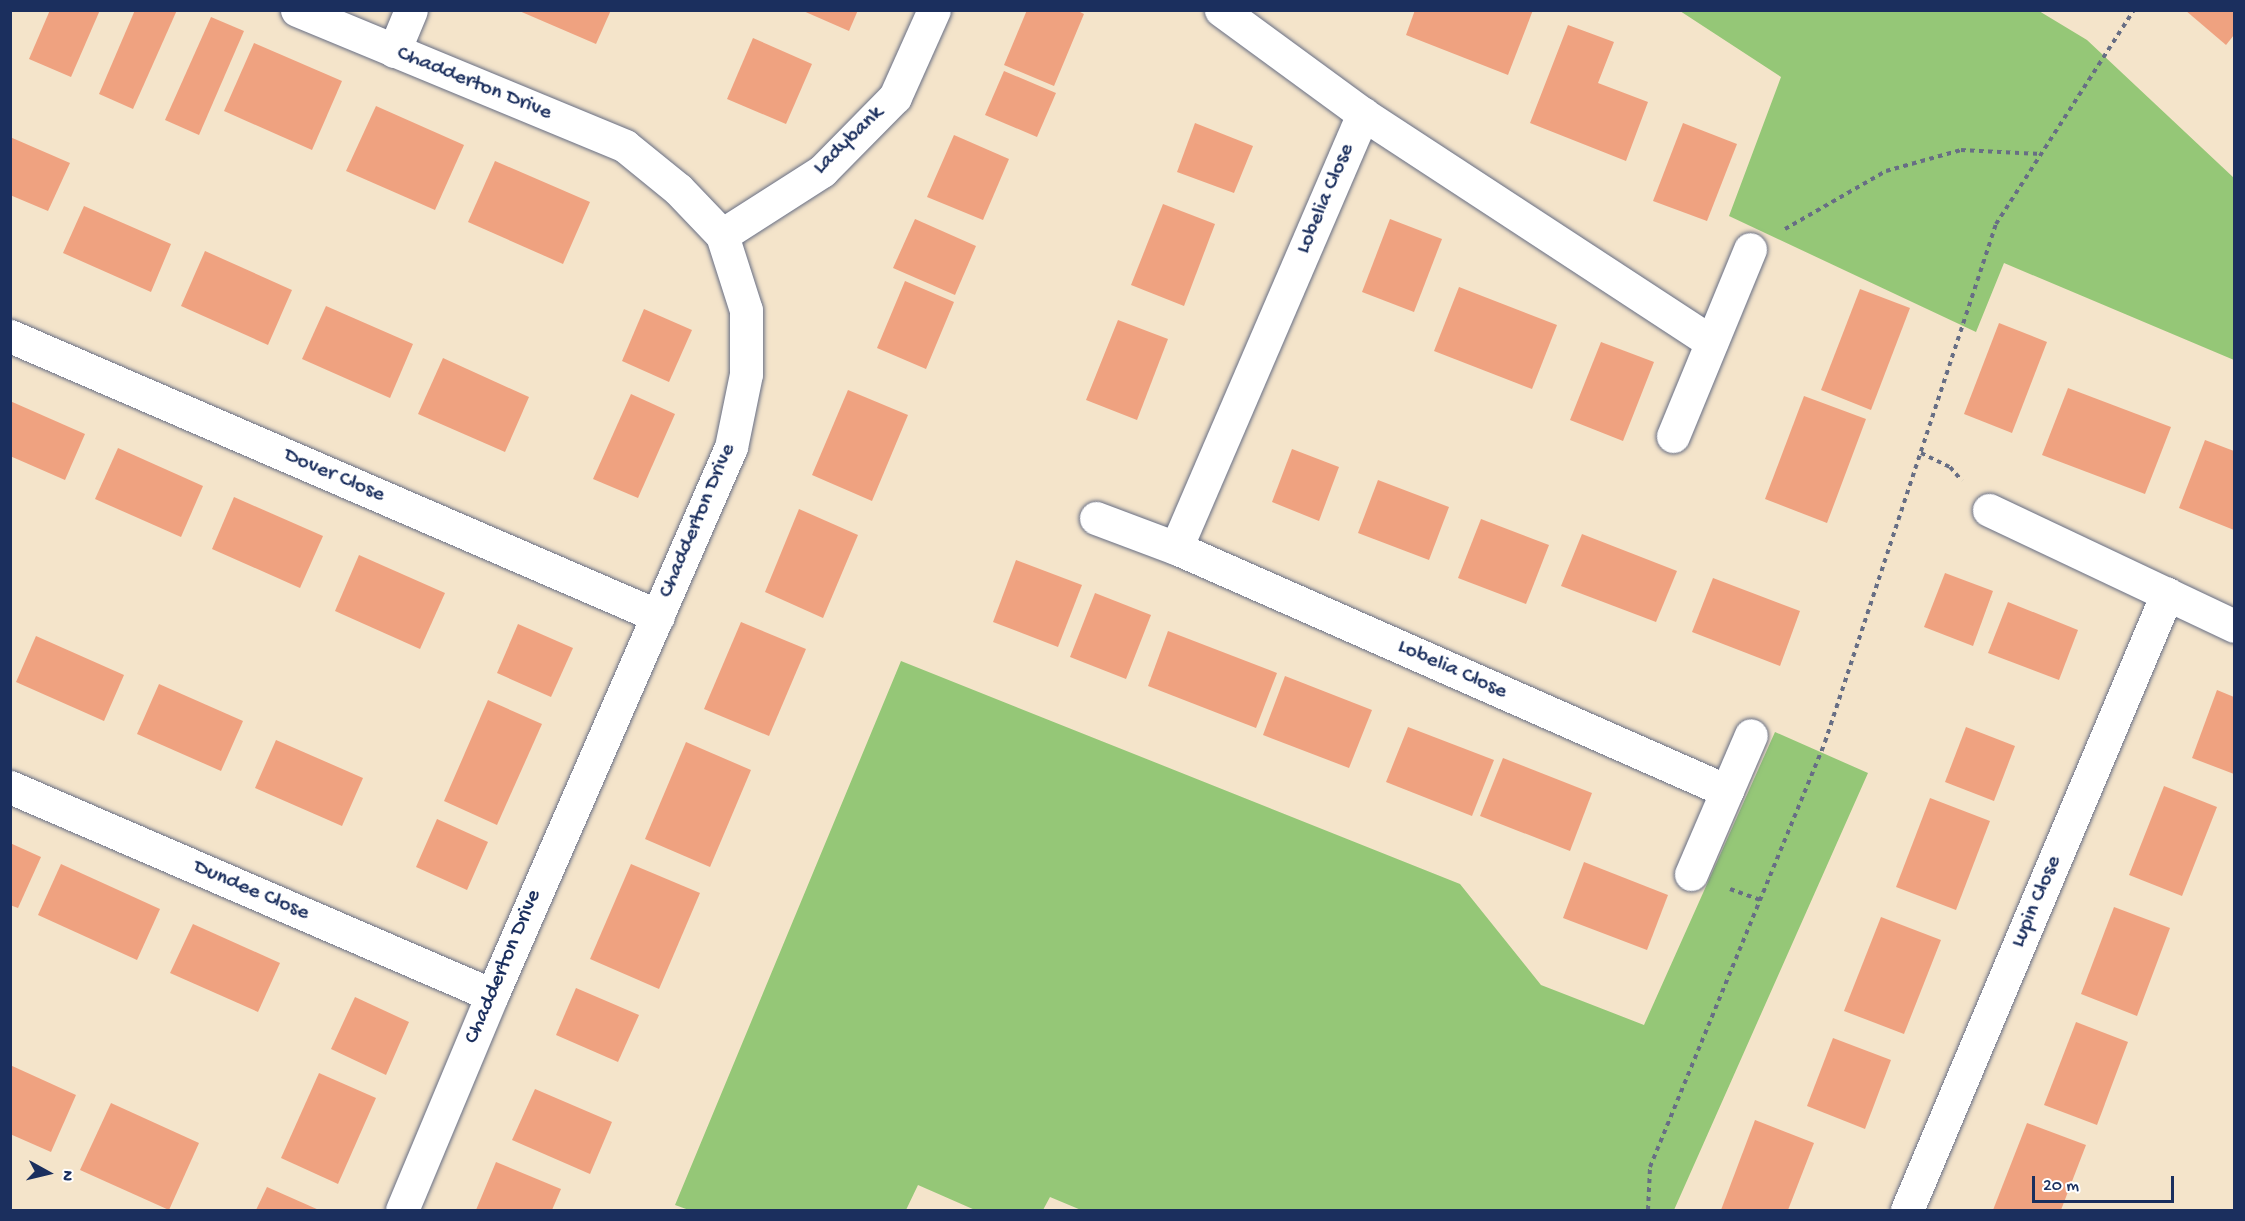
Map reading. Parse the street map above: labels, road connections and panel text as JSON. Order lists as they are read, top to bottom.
{
  "streets": {
    "street": [
      "Chadderton Drive",
      "Ladybank",
      "Lobelia Close",
      "Dover Close",
      "Dundee Close",
      "Lupin Close"
    ]
  },
  "crossings": [
    ["Chadderton Drive", "Ladybank"],
    ["Chadderton Drive", "Dover Close"],
    ["Chadderton Drive", "Dundee Close"]
  ],
  "scale_bar": "20 m",
  "north": "right"
}
